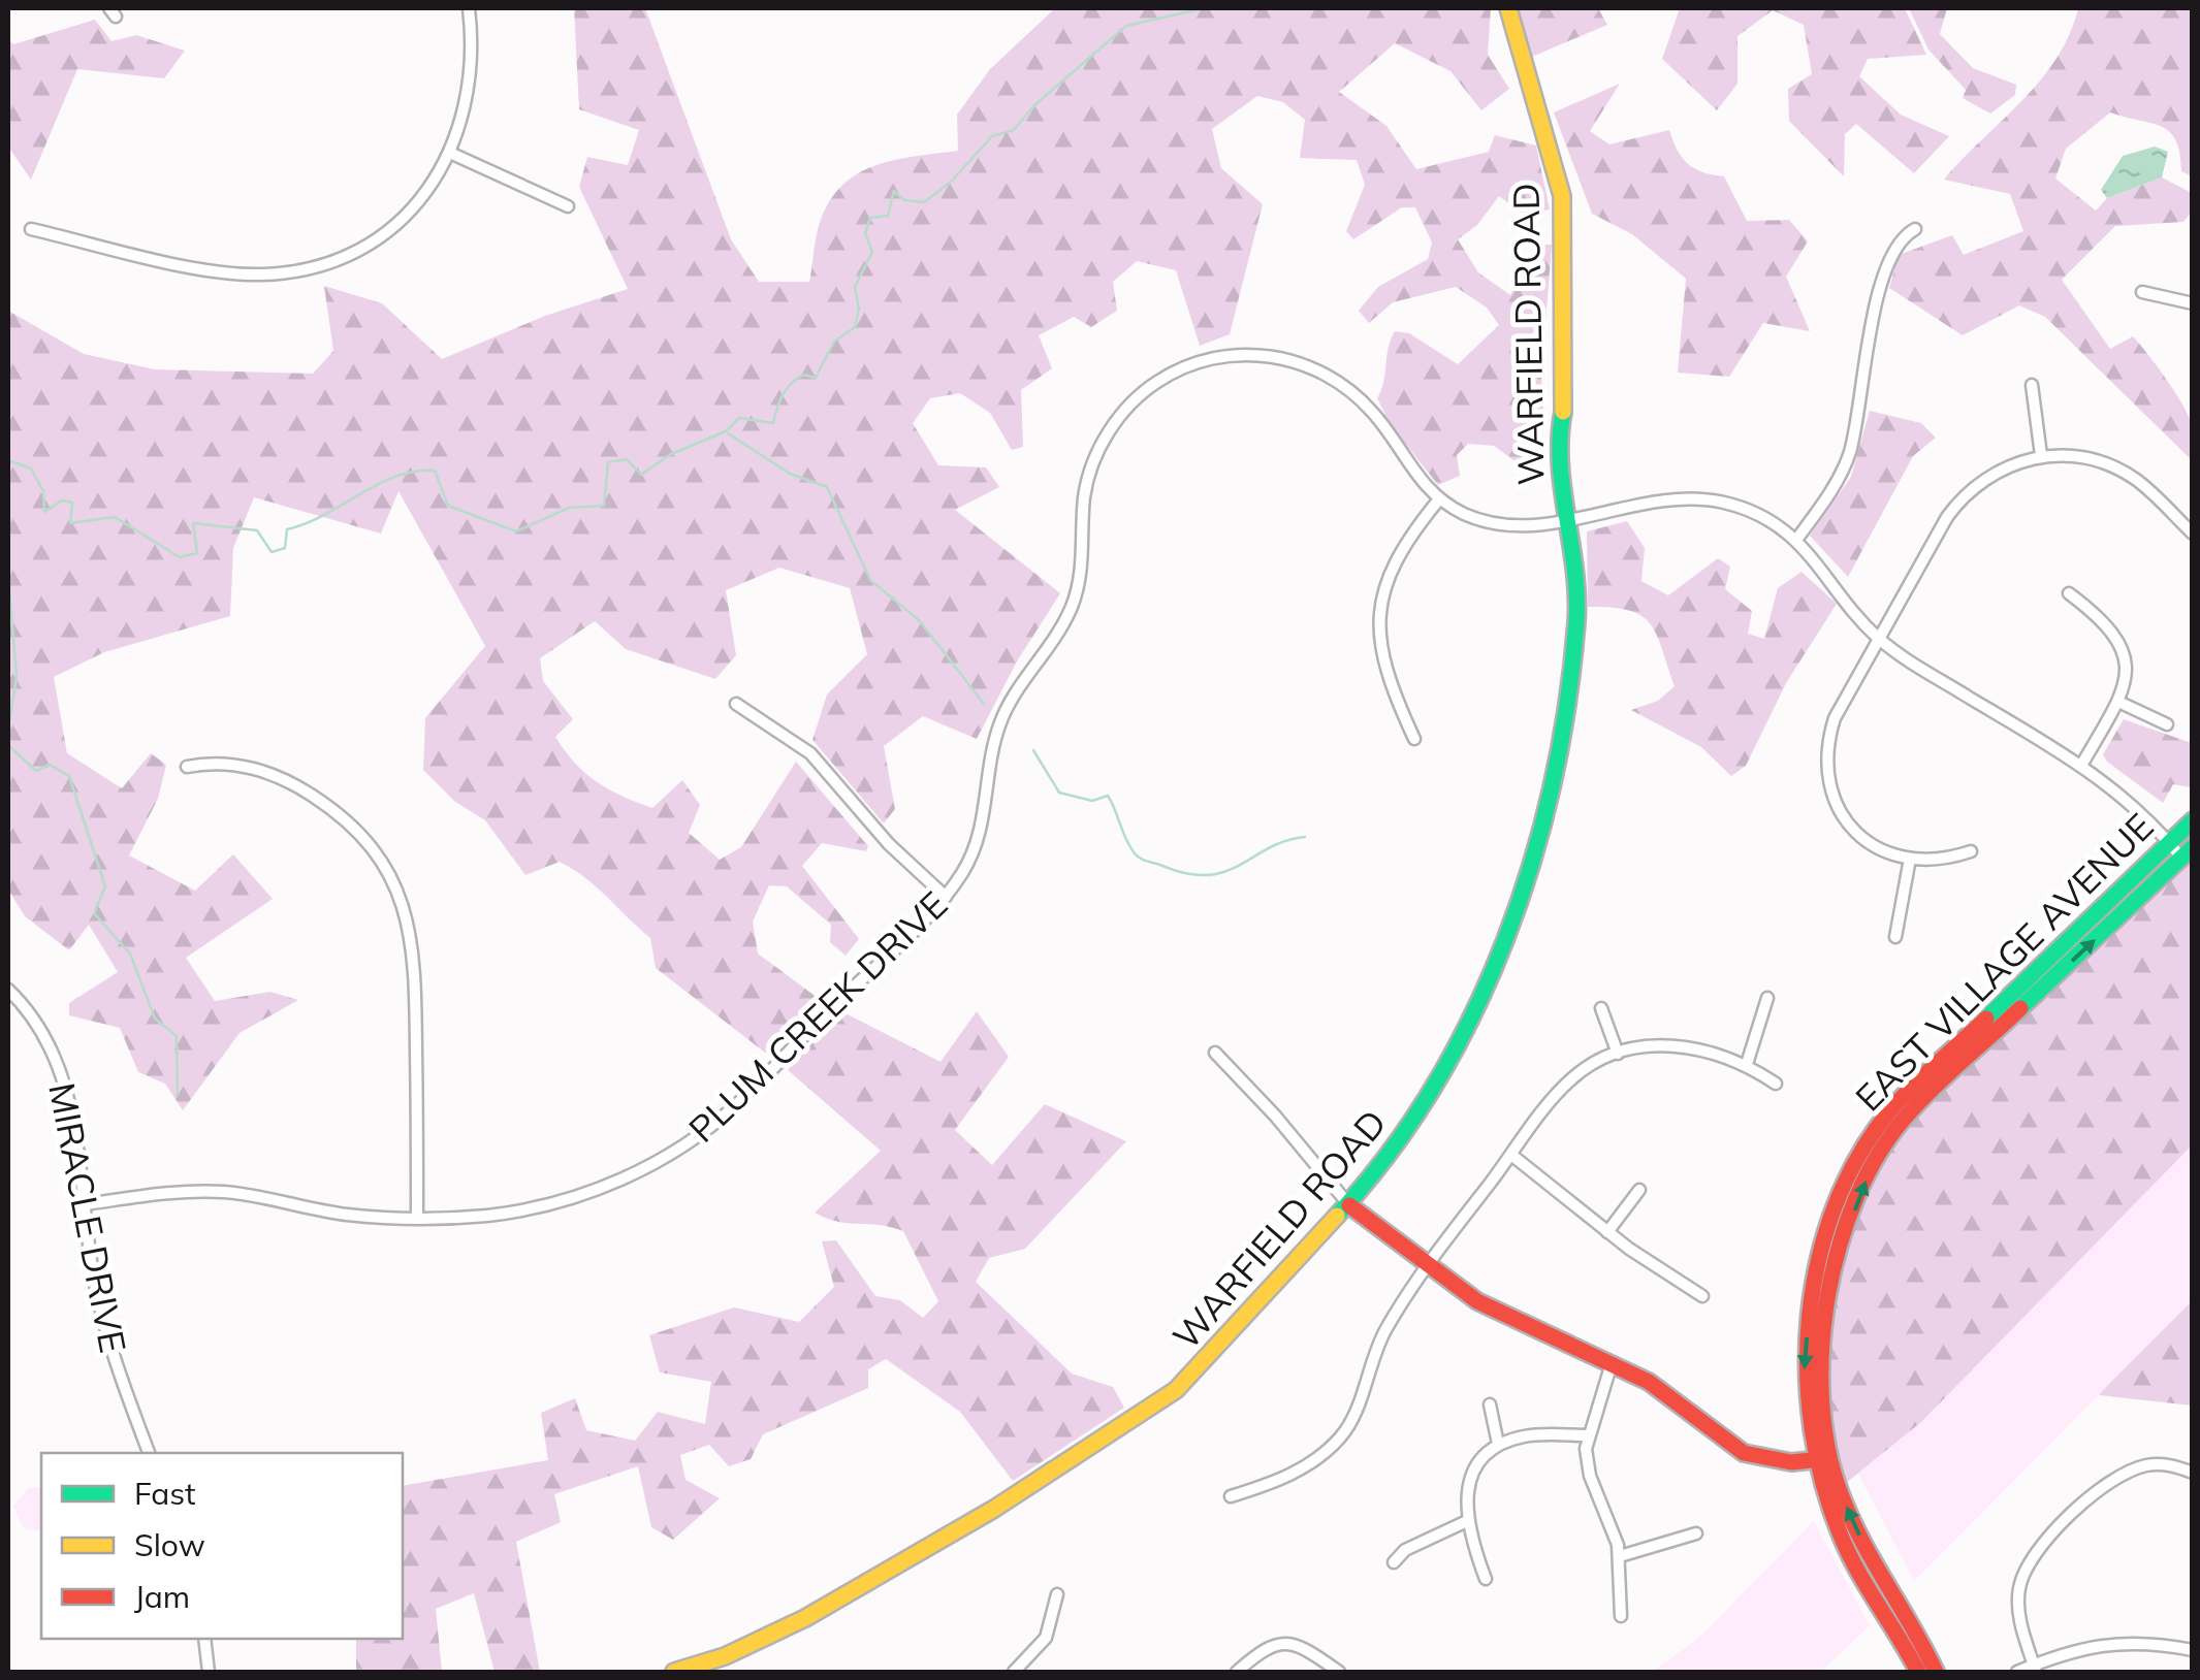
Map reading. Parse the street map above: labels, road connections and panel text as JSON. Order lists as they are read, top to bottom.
{
  "streets": {
    "street": [
      "WARFIELD ROAD",
      "EAST VILLAGE AVENUE",
      "PLUM CREEK DRIVE",
      "MIRACLE DRIVE"
    ]
  },
  "crossings": [
    ["WARFIELD ROAD", "PLUM CREEK DRIVE"],
    ["EAST VILLAGE AVENUE", "PLUM CREEK DRIVE"],
    ["PLUM CREEK DRIVE", "MIRACLE DRIVE"]
  ],
  "legend": ["Fast", "Slow", "Jam"]
}
